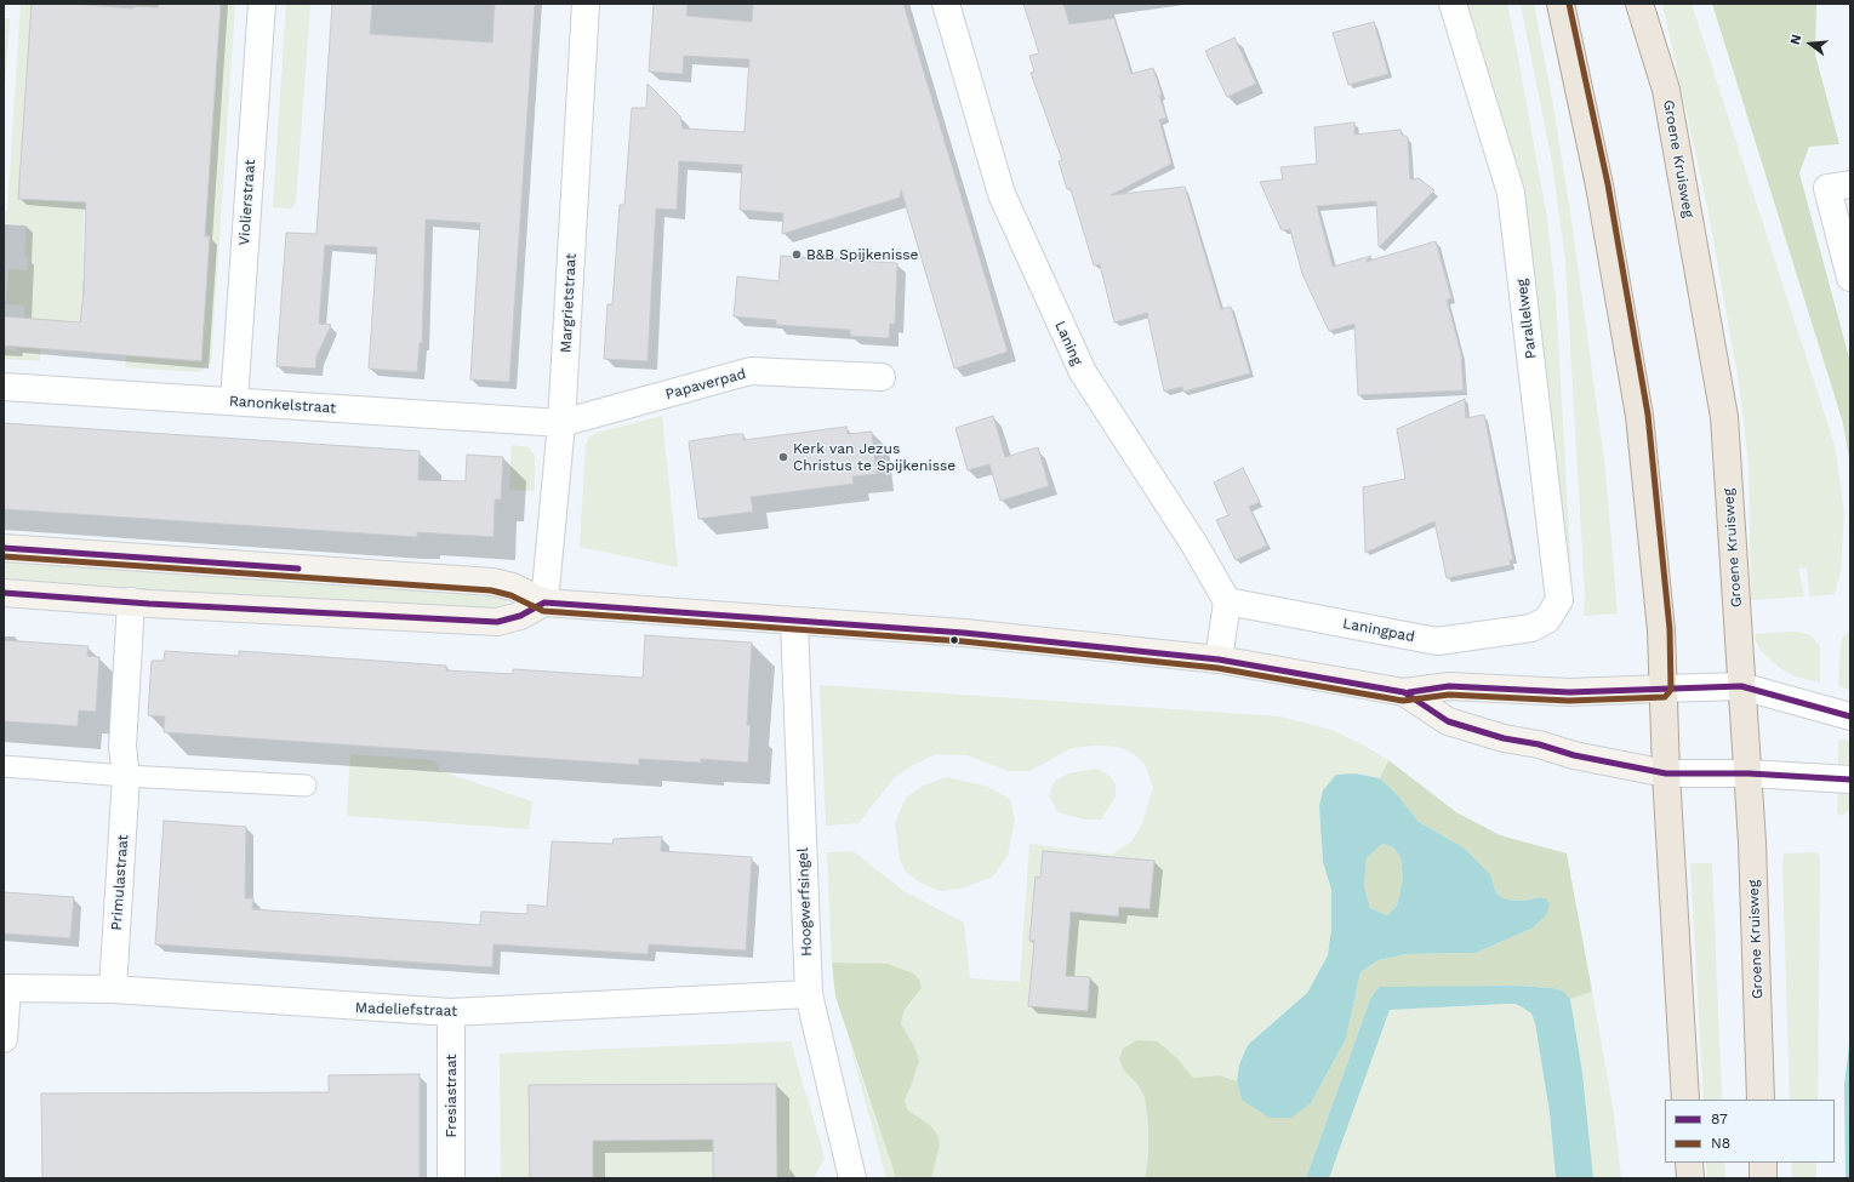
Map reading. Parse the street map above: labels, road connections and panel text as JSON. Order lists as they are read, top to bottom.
{
  "streets": {
    "main road": ["Groene Kruisweg"],
    "street": [
      "Violierstraat",
      "Margrietstraat",
      "Parallelweg",
      "Laning",
      "Papaverpad",
      "Ranonkelstraat",
      "Laningpad",
      "Primulastraat",
      "Hoogwerfsingel",
      "Madeliefstraat",
      "Fresiastraat"
    ]
  },
  "crossings": [
    ["Violierstraat", "Ranonkelstraat"],
    ["Margrietstraat", "Papaverpad"],
    ["Margrietstraat", "Ranonkelstraat"],
    ["Parallelweg", "Laningpad"],
    ["Laning", "Laningpad"],
    ["Papaverpad", "Ranonkelstraat"],
    ["Primulastraat", "Madeliefstraat"],
    ["Hoogwerfsingel", "Madeliefstraat"],
    ["Madeliefstraat", "Fresiastraat"]
  ],
  "places": ["B&B Spijkenisse", "Kerk van Jezus Christus te Spijkenisse"],
  "lines": ["transit line N8", "transit line 87"],
  "legend": ["87", "N8"],
  "north": "left"
}
